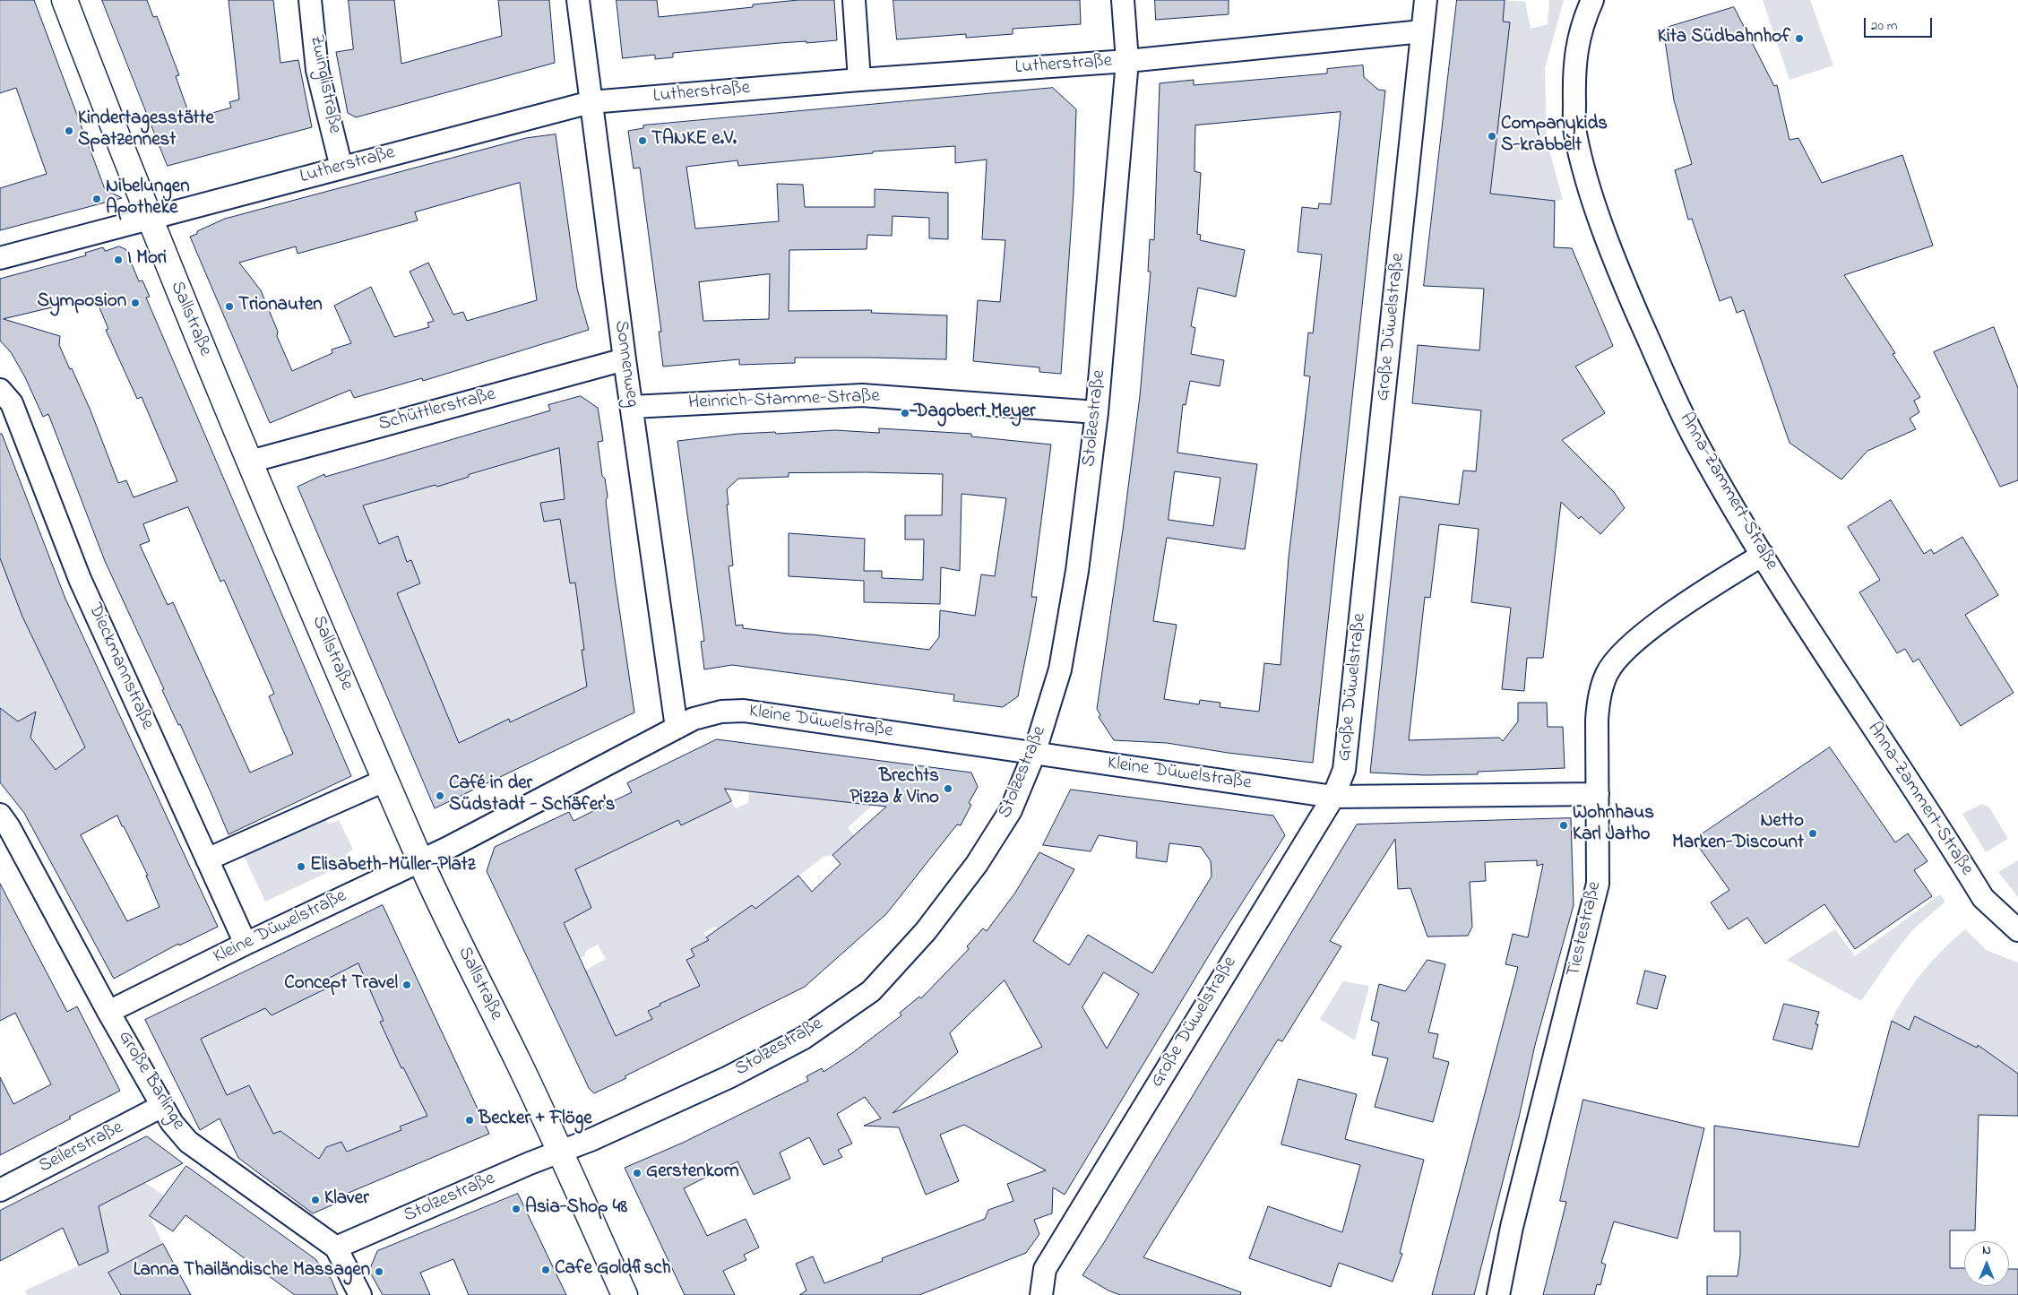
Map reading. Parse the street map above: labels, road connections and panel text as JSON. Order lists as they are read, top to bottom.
{
  "streets": {
    "street": [
      "Lutherstraße",
      "Zwinglistraße",
      "Sallstraße",
      "Große Düwelstraße",
      "Sonnenweg",
      "Heinrich-Stamme-Straße",
      "Schüttlerstraße",
      "Stolzestraße",
      "Anna-Zammert-Straße",
      "Dieckmannstraße",
      "Kleine Düwelstraße",
      "Tiestestraße",
      "Große Barlinge",
      "Seilerstraße"
    ]
  },
  "crossings": [
    ["Lutherstraße", "Zwinglistraße"],
    ["Lutherstraße", "Sallstraße"],
    ["Lutherstraße", "Große Düwelstraße"],
    ["Lutherstraße", "Sonnenweg"],
    ["Lutherstraße", "Stolzestraße"],
    ["Sallstraße", "Schüttlerstraße"],
    ["Sallstraße", "Stolzestraße"],
    ["Sallstraße", "Kleine Düwelstraße"],
    ["Große Düwelstraße", "Kleine Düwelstraße"],
    ["Sonnenweg", "Heinrich-Stamme-Straße"],
    ["Sonnenweg", "Schüttlerstraße"],
    ["Sonnenweg", "Kleine Düwelstraße"],
    ["Heinrich-Stamme-Straße", "Stolzestraße"],
    ["Stolzestraße", "Kleine Düwelstraße"],
    ["Stolzestraße", "Große Barlinge"],
    ["Anna-Zammert-Straße", "Tiestestraße"],
    ["Dieckmannstraße", "Kleine Düwelstraße"],
    ["Kleine Düwelstraße", "Tiestestraße"],
    ["Kleine Düwelstraße", "Große Barlinge"],
    ["Große Barlinge", "Seilerstraße"]
  ],
  "places": [
    "Kita Südbahnhof",
    "Kindertagesstätte Spatzennest",
    "Companykids S-krabbelt",
    "TANKE e.V.",
    "Nibelungen Apotheke",
    "I Mori",
    "Symposion",
    "Trionauten",
    "Dagobert Meyer",
    "Brechts Pizza & Vino",
    "Café in der Südstadt - Schäfer's",
    "Wohnhaus Karl Jatho",
    "Netto Marken-Discount",
    "Elisabeth-Müller-Platz",
    "Concept Travel",
    "Becker + Flöge",
    "Gerstenkorn",
    "Klaver",
    "Asia-Shop 48",
    "Cafe Goldfisch",
    "Lanna Thailändische Massagen"
  ],
  "scale_bar": "20 m",
  "north": "top"
}
